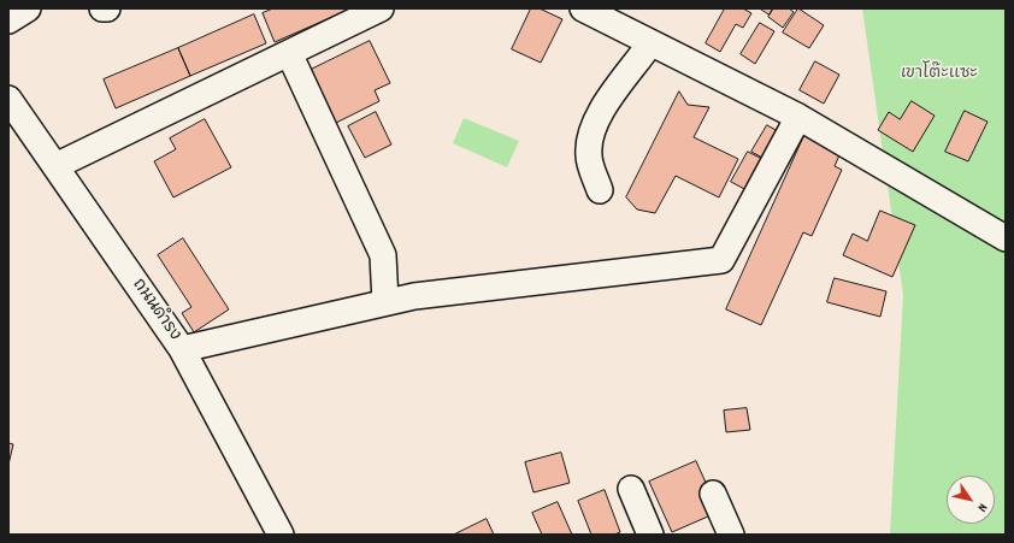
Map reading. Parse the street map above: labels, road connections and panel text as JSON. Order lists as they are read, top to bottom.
{
  "streets": {
    "street": ["ถนนดำรง"]
  },
  "parks": ["เขาโต๊ะแซะ"],
  "north": "bottom right"
}
